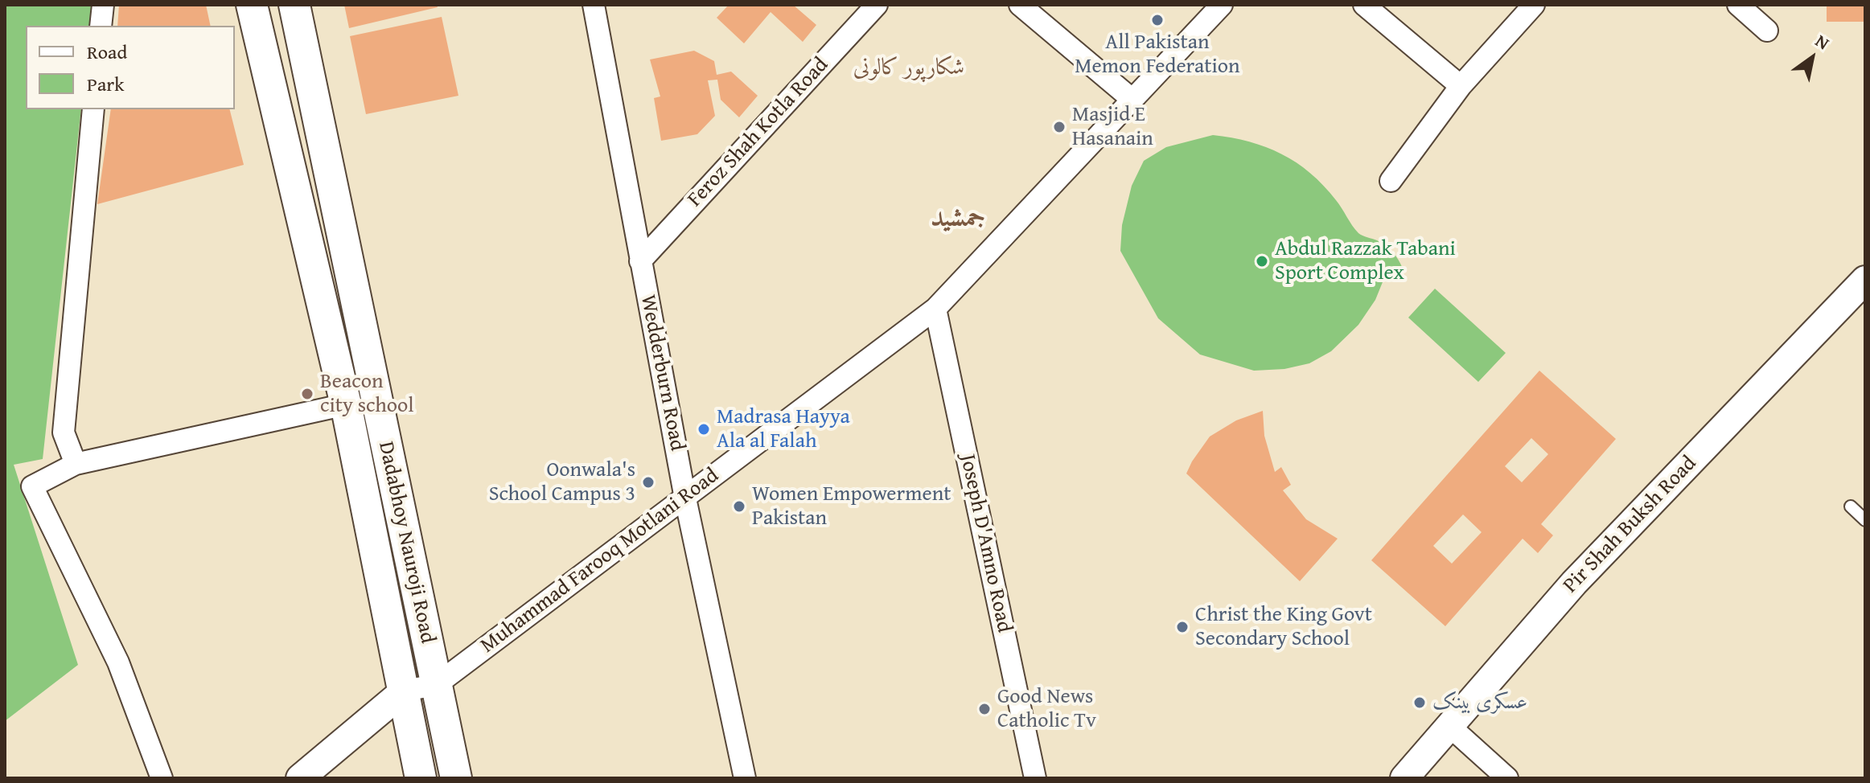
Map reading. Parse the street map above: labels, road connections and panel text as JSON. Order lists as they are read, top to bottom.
{
  "streets": {
    "main road": ["Dadabhoy Nauroji Road"],
    "street": [
      "Feroz Shah Kotla Road",
      "Wedderburn Road",
      "Pir Shah Buksh Road",
      "Joseph D'Amno Road",
      "Muhammad Farooq Motlani Road"
    ]
  },
  "crossings": [
    ["Feroz Shah Kotla Road", "Wedderburn Road"],
    ["Wedderburn Road", "Muhammad Farooq Motlani Road"],
    ["Dadabhoy Nauroji Road", "Muhammad Farooq Motlani Road"],
    ["Joseph D'Amno Road", "Muhammad Farooq Motlani Road"]
  ],
  "districts": ["شکارپور کالونی", "جمشید"],
  "places": [
    "All Pakistan Memon Federation",
    "Masjid E Hasanain",
    "Abdul Razzak Tabani Sport Complex",
    "Beacon city school",
    "Madrasa Hayya Ala al Falah",
    "Oonwala's School Campus 3",
    "Women Empowerment Pakistan",
    "Christ the King Govt Secondary School",
    "عسکری بینک",
    "Good News Catholic Tv"
  ],
  "legend": ["Road", "Park"],
  "north": "top right"
}
